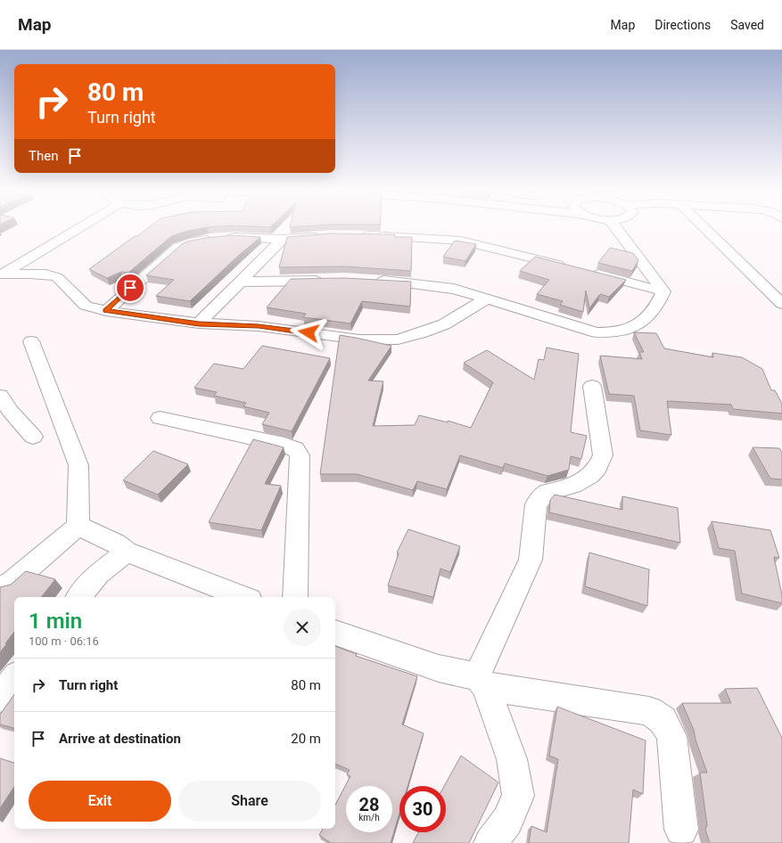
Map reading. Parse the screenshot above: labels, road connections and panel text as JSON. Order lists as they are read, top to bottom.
{
  "page": {
    "header": "Map",
    "nav": ["Map", "Directions", "Saved"],
    "turn": ["80 m", "Turn right"],
    "then": "Then",
    "heading": ["1 min", "100 m · 06:16"],
    "list": [
      {
        "name": "Turn right",
        "value": "80 m"
      },
      {
        "name": "Arrive at destination",
        "value": "20 m"
      }
    ],
    "buttons": ["Exit", "Share"],
    "speed": "28 km/h",
    "limit": "30"
  }
}
